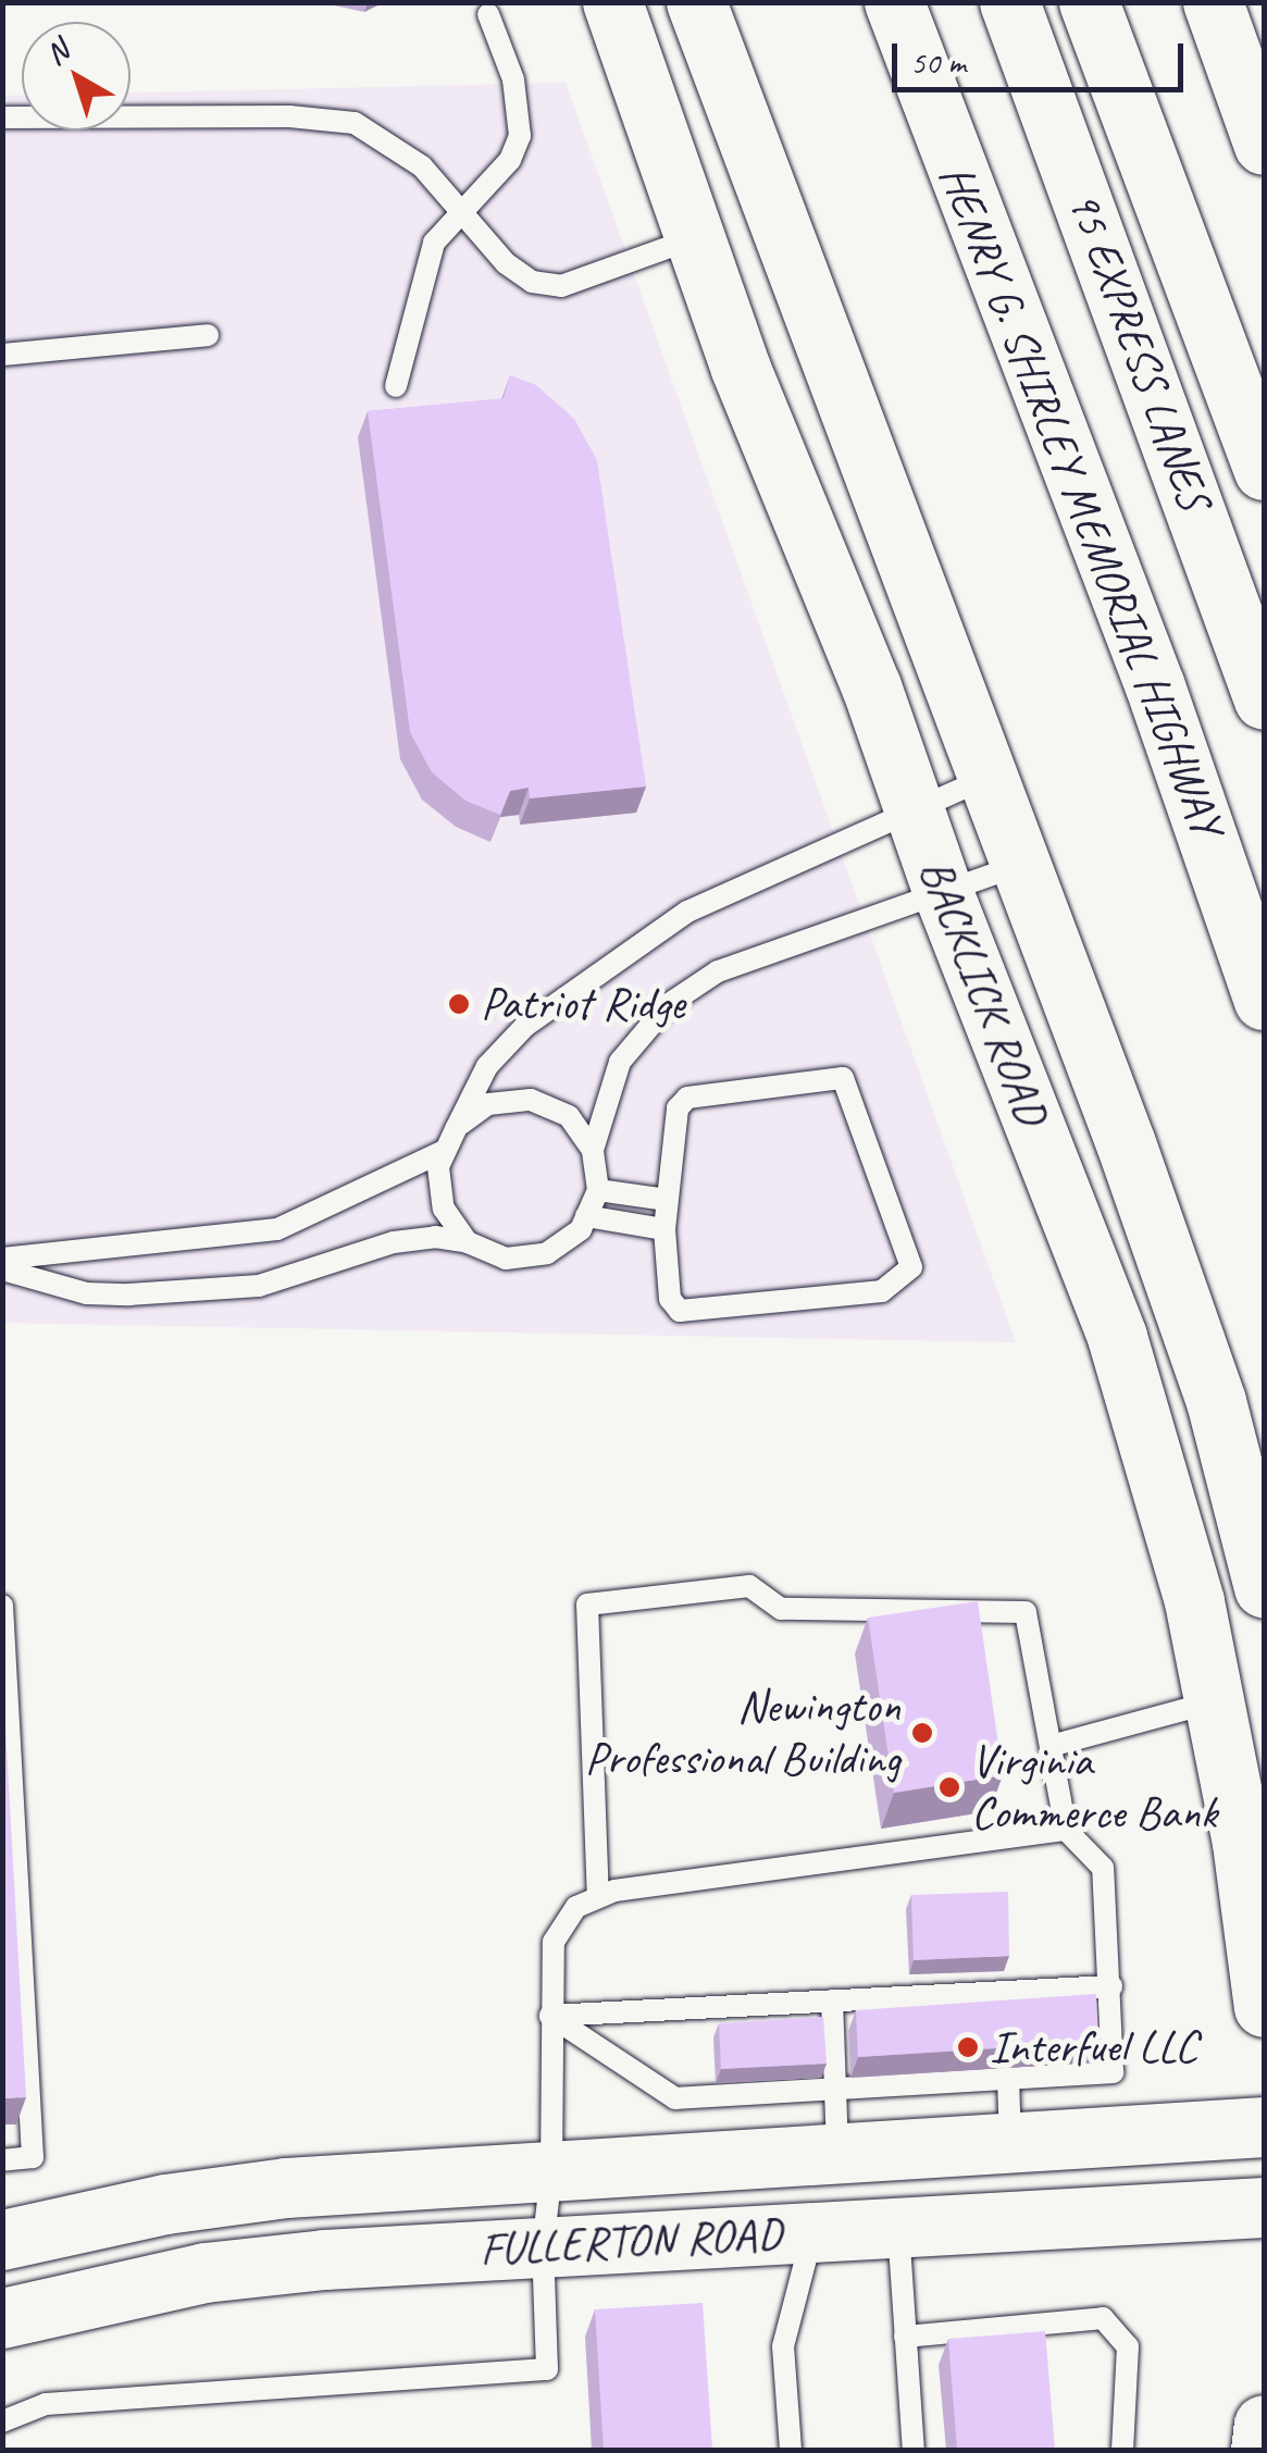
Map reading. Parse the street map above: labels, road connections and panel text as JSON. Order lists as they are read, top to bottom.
{
  "streets": {
    "main road": [
      "95 EXPRESS LANES",
      "HENRY G. SHIRLEY MEMORIAL HIGHWAY",
      "BACKLICK ROAD",
      "FULLERTON ROAD"
    ]
  },
  "places": [
    "Patriot Ridge",
    "Newington Professional Building",
    "Virginia Commerce Bank",
    "Interfuel LLC"
  ],
  "scale_bar": "50 m",
  "north": "top left"
}
